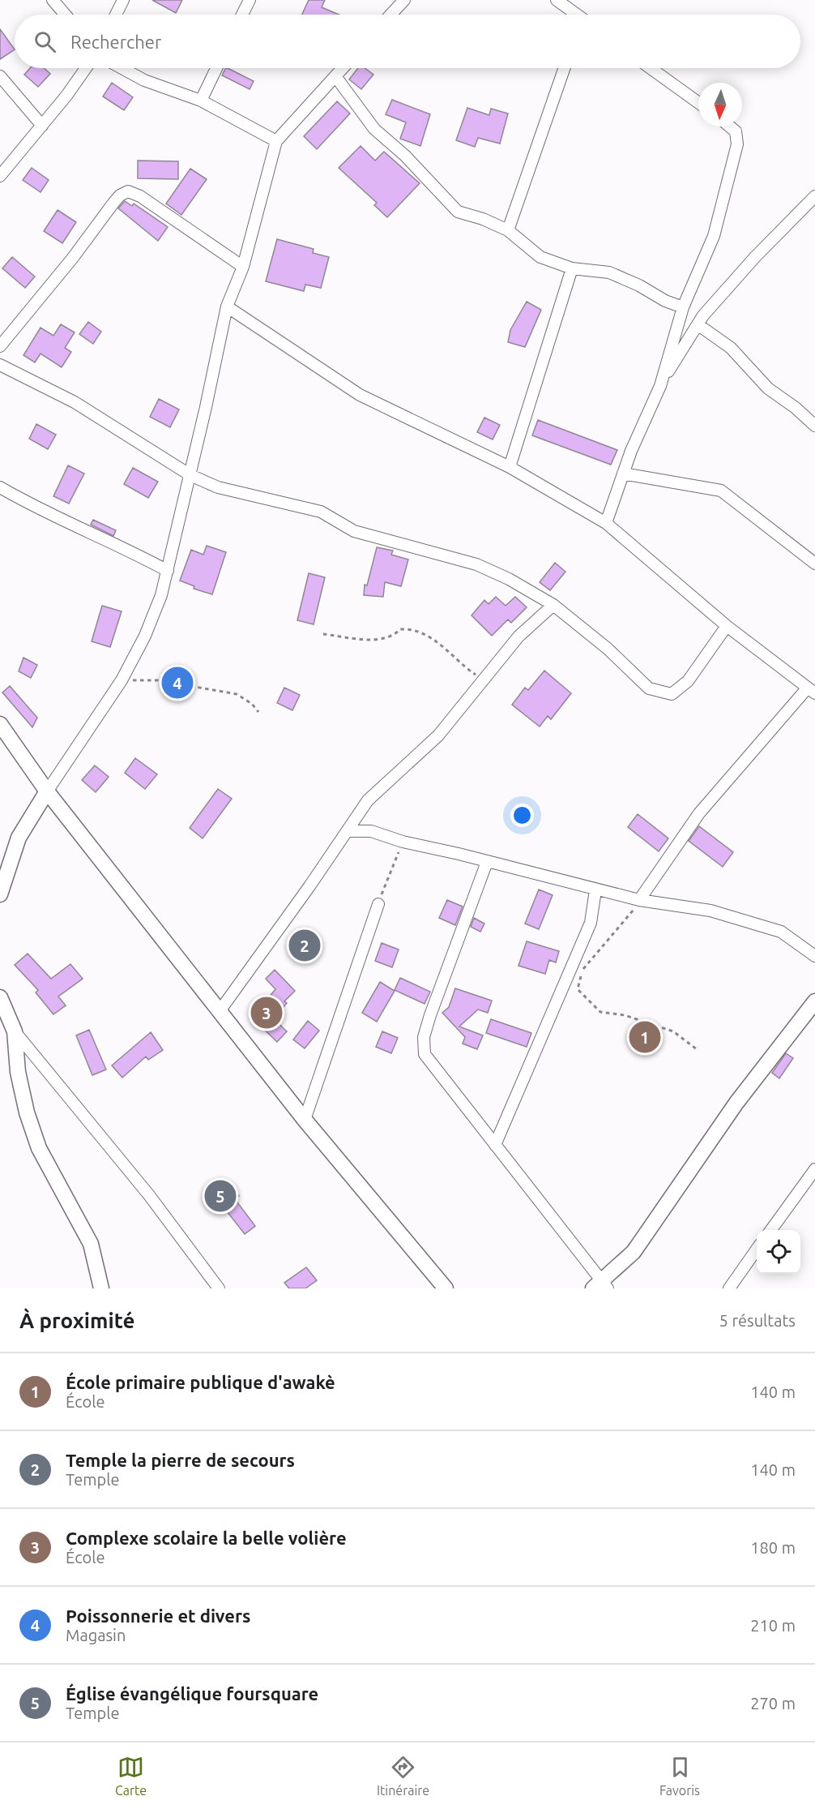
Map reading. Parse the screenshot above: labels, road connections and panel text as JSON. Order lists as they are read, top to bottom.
{
  "north": "bottom",
  "page": {
    "search": "Rechercher",
    "pins": [
      "4",
      "2",
      "3",
      "1",
      "5"
    ],
    "heading": ["À proximité", "5 résultats"],
    "list": [
      {
        "mark": "1",
        "name": "École primaire publique d'awakè",
        "note": "École",
        "value": "140 m"
      },
      {
        "mark": "2",
        "name": "Temple la pierre de secours",
        "note": "Temple",
        "value": "140 m"
      },
      {
        "mark": "3",
        "name": "Complexe scolaire la belle volière",
        "note": "École",
        "value": "180 m"
      },
      {
        "mark": "4",
        "name": "Poissonnerie et divers",
        "note": "Magasin",
        "value": "210 m"
      },
      {
        "mark": "5",
        "name": "Église évangélique foursquare",
        "note": "Temple",
        "value": "270 m"
      }
    ],
    "nav": ["Carte", "Itinéraire", "Favoris"]
  }
}
